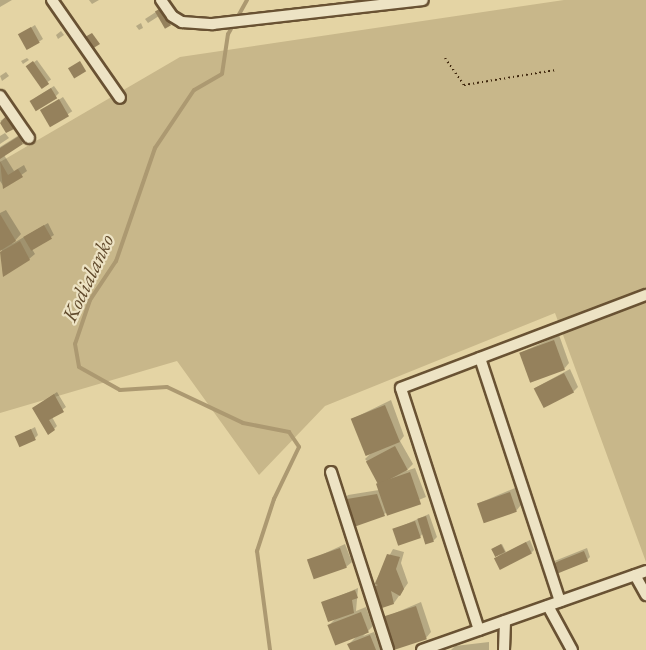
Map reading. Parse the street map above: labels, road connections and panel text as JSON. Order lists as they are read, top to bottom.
{
  "water": ["Kodialanko"]
}
